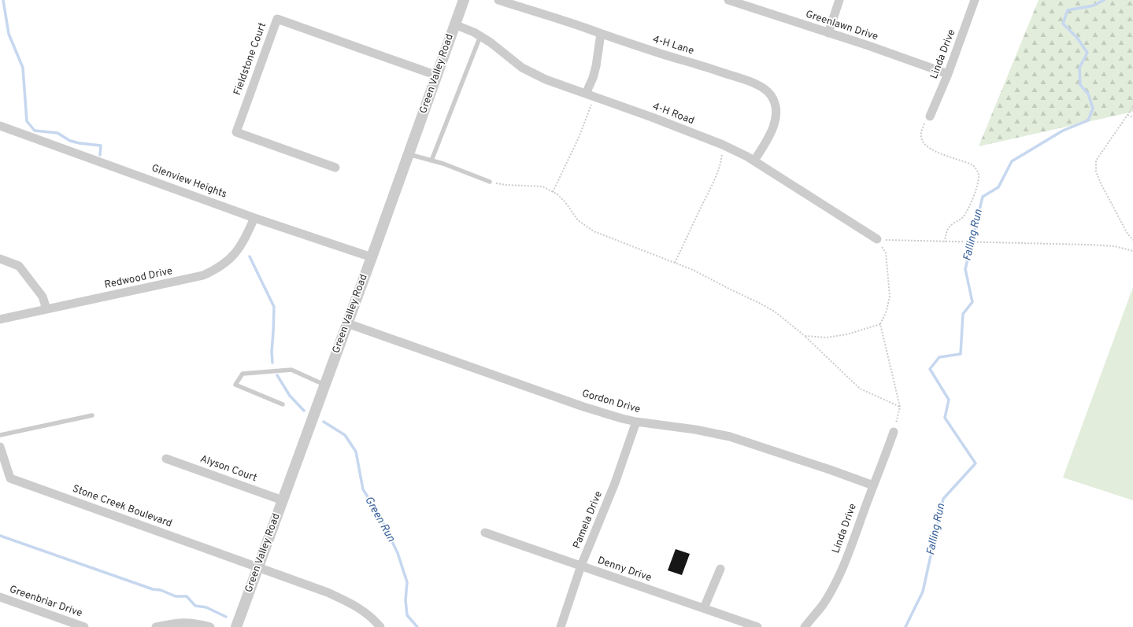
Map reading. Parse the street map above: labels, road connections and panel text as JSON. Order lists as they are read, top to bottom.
{
  "streets": {
    "street": [
      "Greenlawn Drive",
      "4-H Lane",
      "Linda Drive",
      "Fieldstone Court",
      "Green Valley Road",
      "4-H Road",
      "Glenview Heights",
      "Redwood Drive",
      "Gordon Drive",
      "Alyson Court",
      "Stone Creek Boulevard",
      "Pamela Drive",
      "Denny Drive",
      "Greenbriar Drive"
    ]
  },
  "crossings": [
    ["Greenlawn Drive", "Linda Drive"],
    ["4-H Lane", "4-H Road"],
    ["Linda Drive", "Gordon Drive"],
    ["Fieldstone Court", "Green Valley Road"],
    ["Green Valley Road", "4-H Road"],
    ["Green Valley Road", "Glenview Heights"],
    ["Green Valley Road", "Gordon Drive"],
    ["Green Valley Road", "Alyson Court"],
    ["Green Valley Road", "Stone Creek Boulevard"],
    ["Glenview Heights", "Redwood Drive"],
    ["Gordon Drive", "Pamela Drive"],
    ["Pamela Drive", "Denny Drive"]
  ],
  "water": ["Falling Run", "Green Run"]
}
